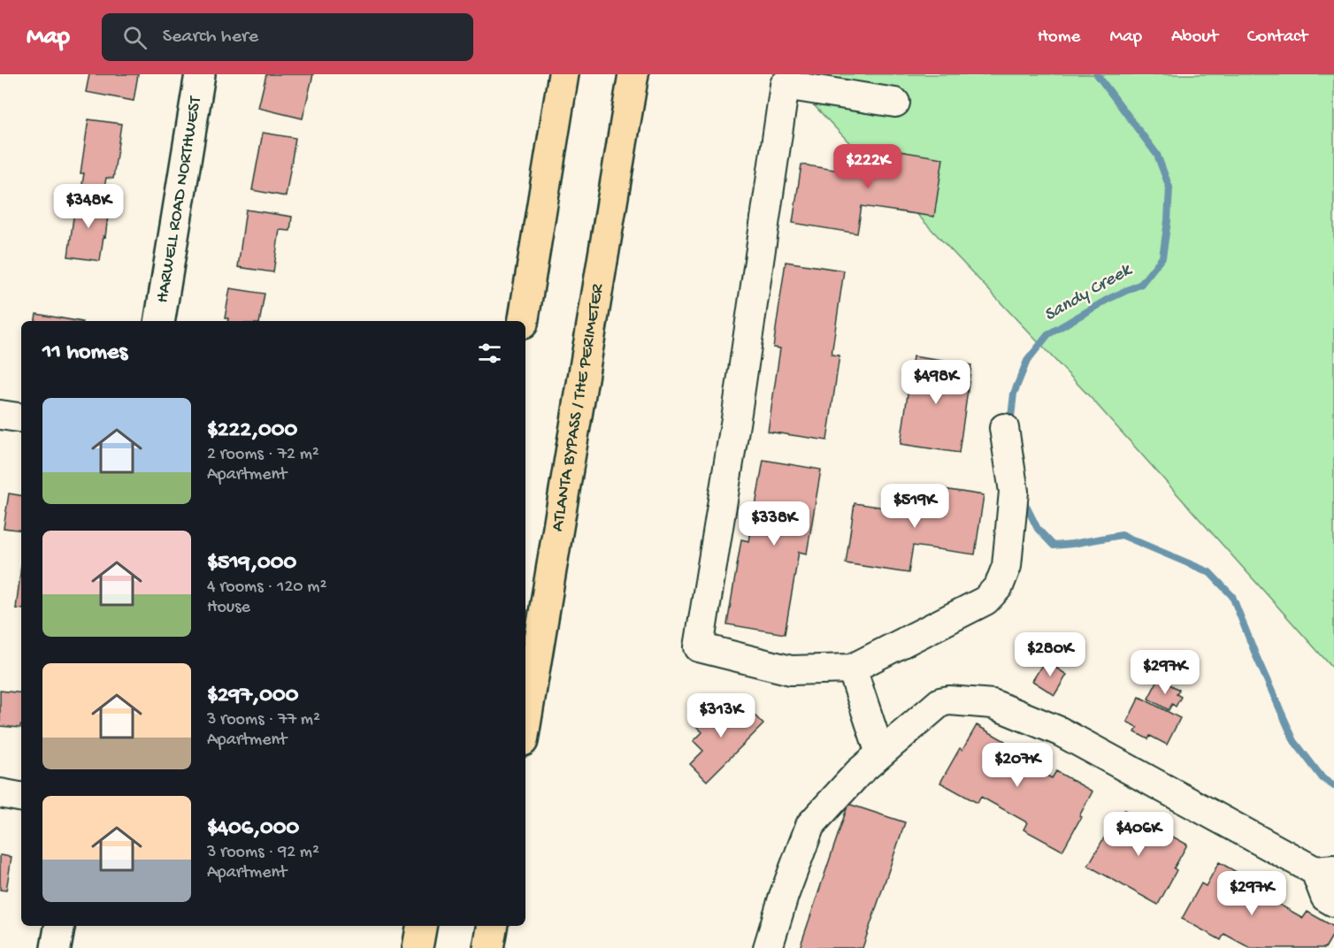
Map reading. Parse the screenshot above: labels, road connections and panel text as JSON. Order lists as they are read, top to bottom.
{
  "streets": {
    "highway": ["ATLANTA BYPASS / THE PERIMETER"],
    "street": ["HARWELL ROAD NORTHWEST"]
  },
  "water": ["Sandy Creek"],
  "page": {
    "header": "Map",
    "search": "Search here",
    "nav": [
      "Home",
      "Map",
      "About",
      "Contact"
    ],
    "price": [
      "$222K",
      "$348K",
      "$498K",
      "$519K",
      "$338K",
      "$280K",
      "$297K",
      "$313K",
      "$207K",
      "$406K",
      "$297K"
    ],
    "heading": "11 homes",
    "list": [
      {
        "name": "$222,000",
        "note": "2 rooms · 72 m² · Apartment"
      },
      {
        "name": "$519,000",
        "note": "4 rooms · 120 m² · House"
      },
      {
        "name": "$297,000",
        "note": "3 rooms · 77 m² · Apartment"
      },
      {
        "name": "$406,000",
        "note": "3 rooms · 92 m² · Apartment"
      }
    ]
  }
}
